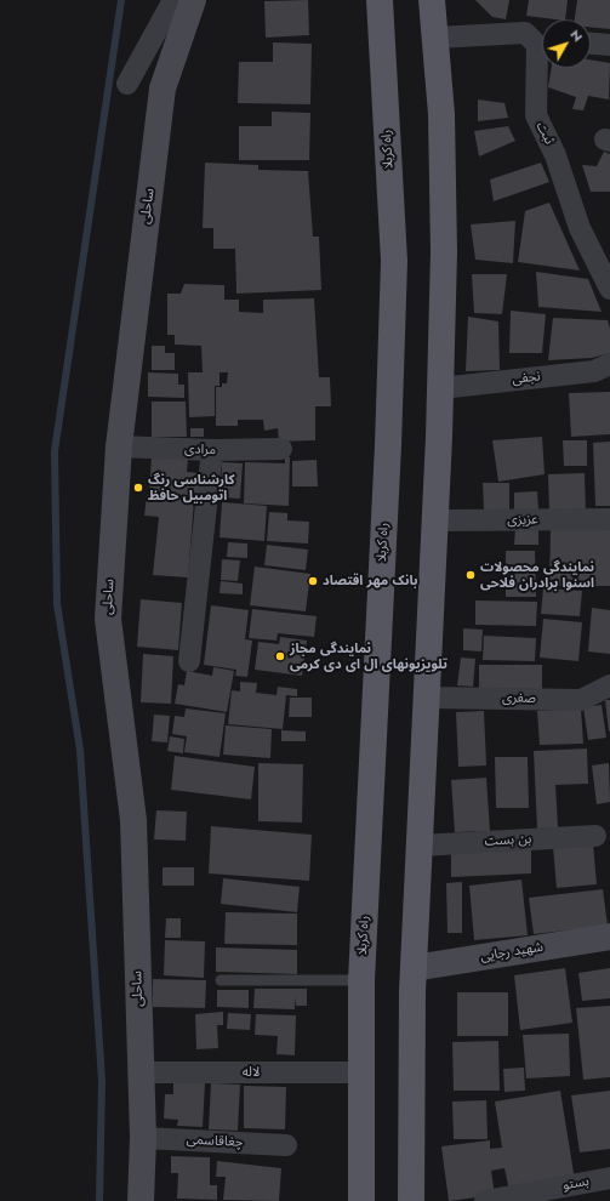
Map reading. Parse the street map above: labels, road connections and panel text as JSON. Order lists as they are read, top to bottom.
{
  "streets": {
    "main road": ["راه کربلا"],
    "street": [
      "ثبت",
      "ساحلی",
      "نجفی",
      "مرادی",
      "عزیزی",
      "صفری",
      "بن بست",
      "شهید رجایی",
      "لاله",
      "چغاقاسمی",
      "بستو"
    ]
  },
  "crossings": [
    ["راه کربلا", "لاله"],
    ["ساحلی", "مرادی"],
    ["ساحلی", "لاله"],
    ["ساحلی", "چغاقاسمی"]
  ],
  "places": [
    "کارشناسی رنگ اتومبیل حافظ",
    "نمایندگی محصولات اسنوا برادران فلاحی",
    "بانک مهر اقتصاد",
    "نمایندگی مجاز تلویزیونهای ال ای دی کرمی"
  ],
  "north": "top right"
}
